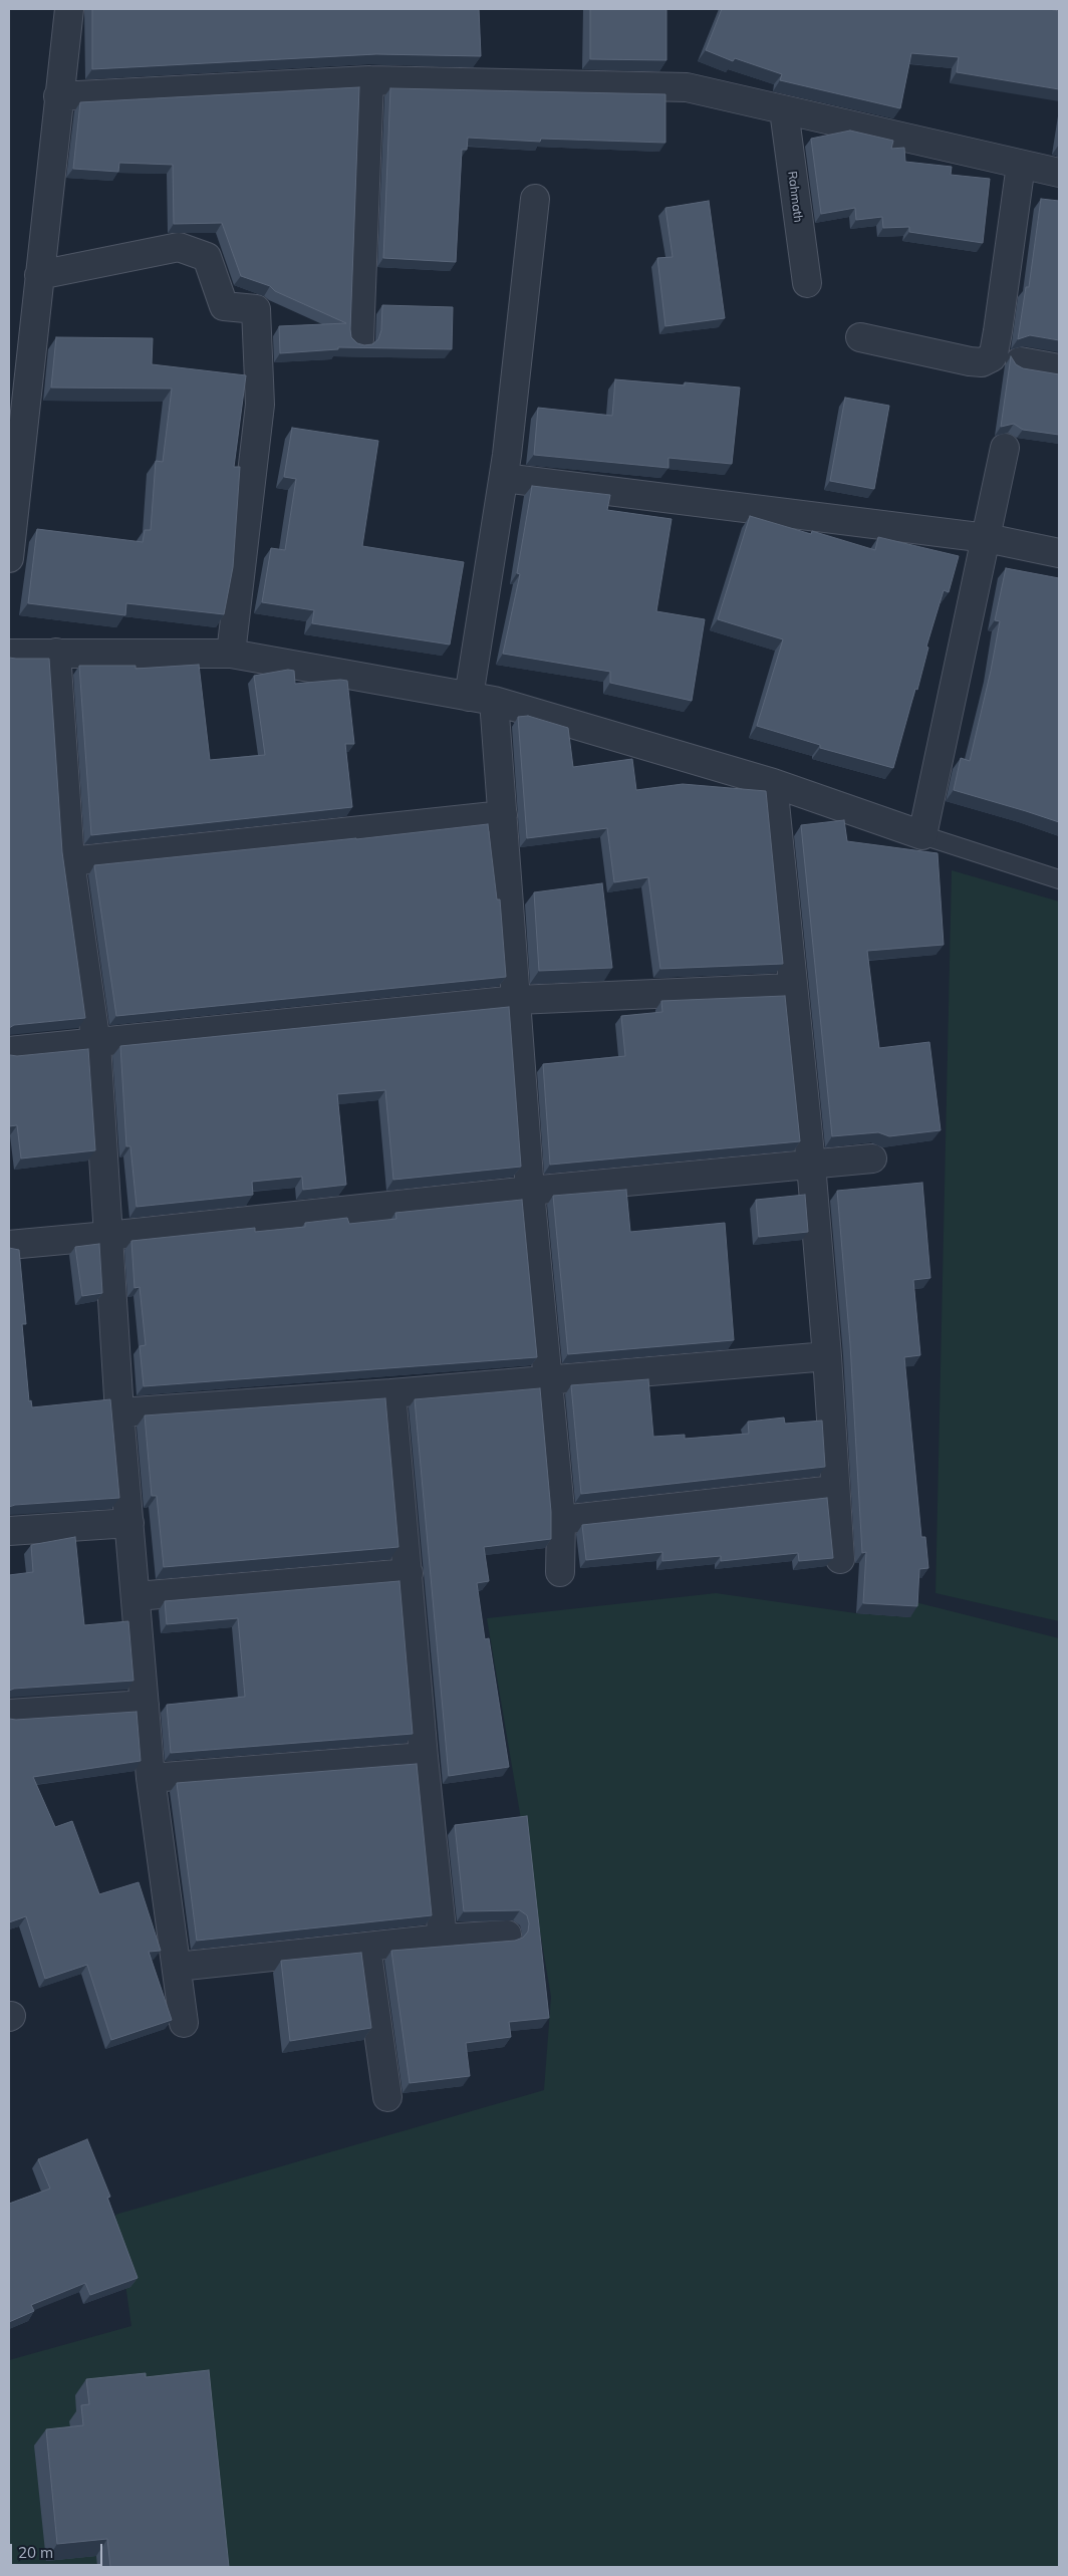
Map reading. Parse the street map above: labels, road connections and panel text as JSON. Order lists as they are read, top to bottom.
{
  "streets": {
    "street": ["Rahmath"]
  },
  "scale_bar": "20 m"
}
